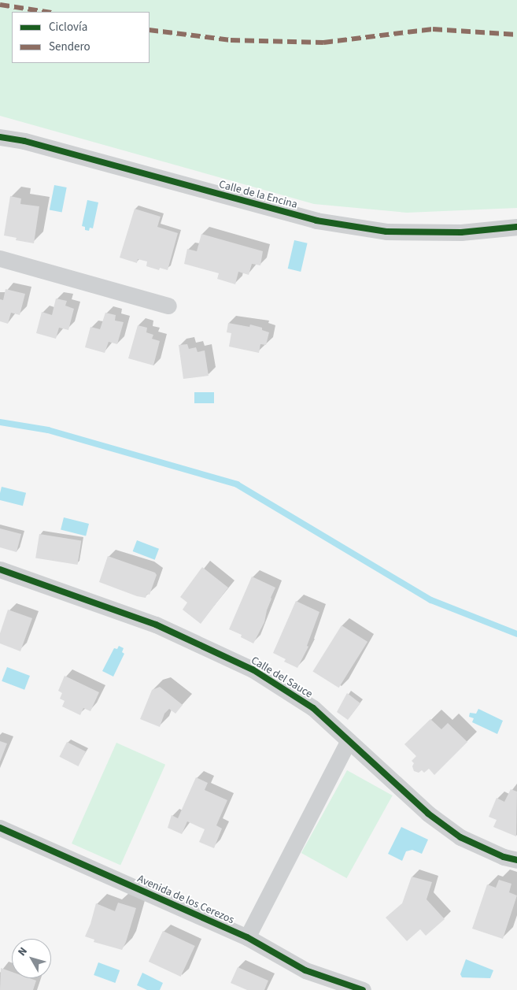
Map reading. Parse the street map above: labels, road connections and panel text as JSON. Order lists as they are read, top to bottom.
{
  "streets": {
    "street": ["Calle de la Encina", "Calle del Sauce", "Avenida de los Cerezos"]
  },
  "legend": ["Ciclovía", "Sendero"],
  "north": "top left"
}
